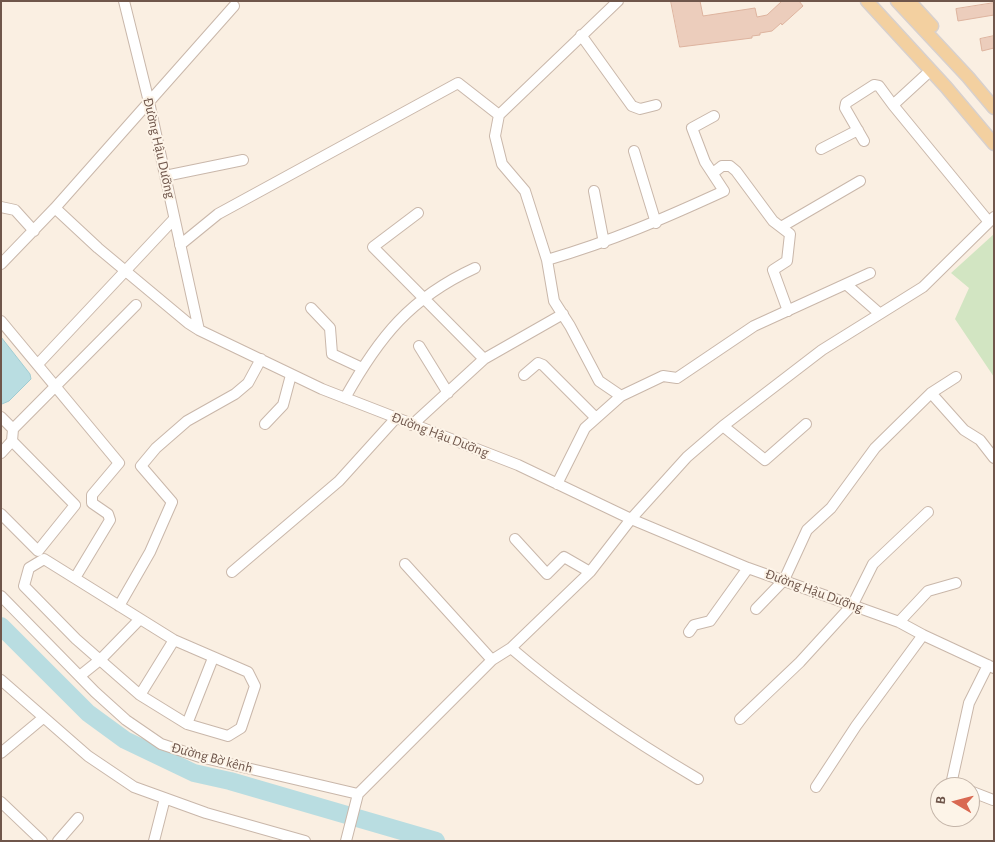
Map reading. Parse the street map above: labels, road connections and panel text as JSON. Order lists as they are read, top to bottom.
{
  "streets": {
    "street": ["Đường Hậu Dưỡng", "Đường Bờ kênh"]
  },
  "north": "left"
}
